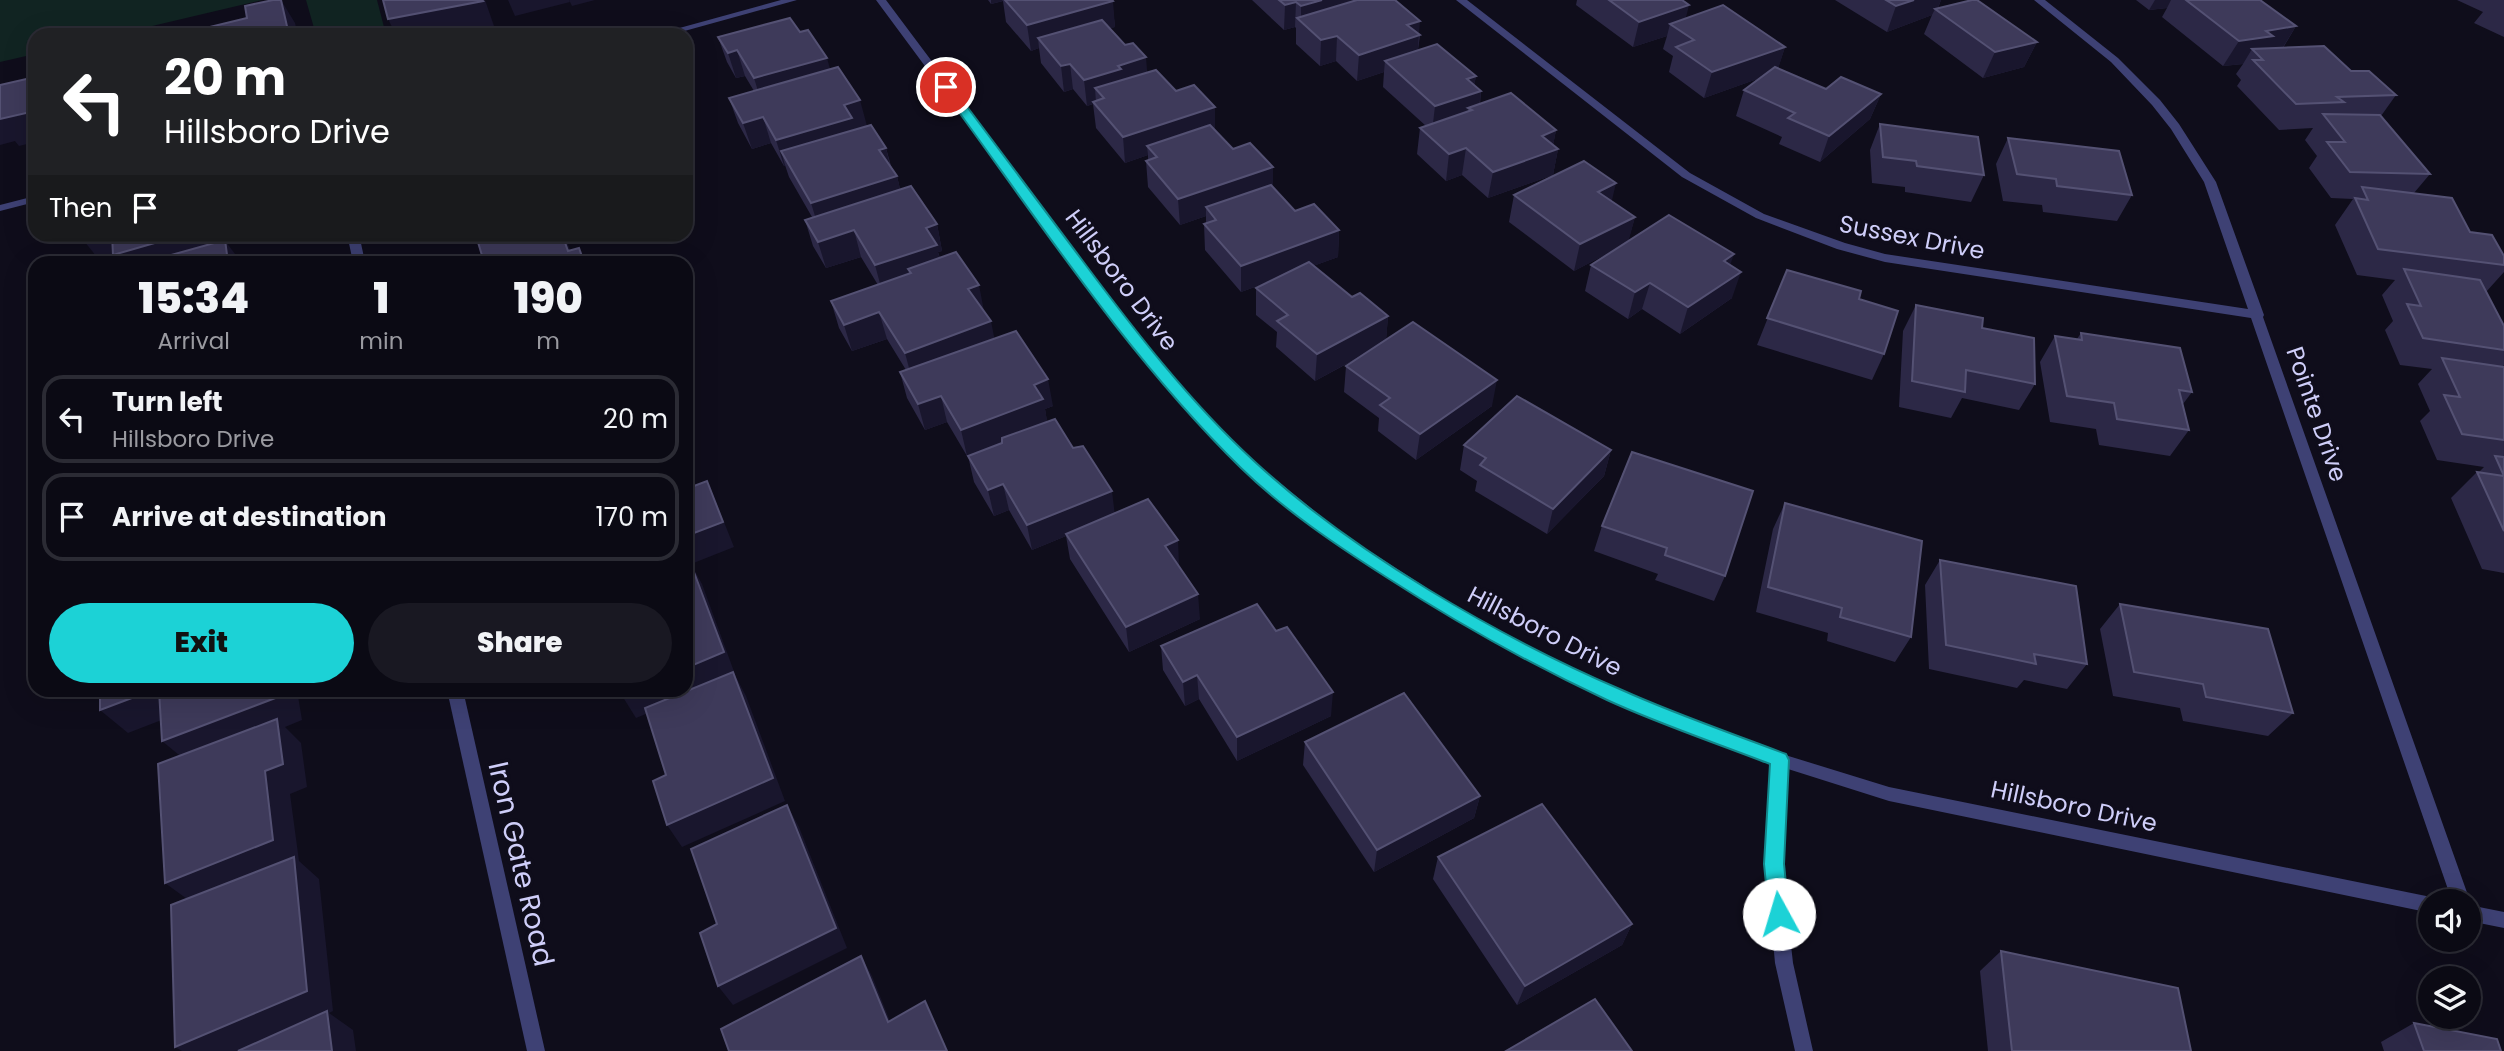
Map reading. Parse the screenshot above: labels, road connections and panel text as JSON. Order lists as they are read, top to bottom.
{
  "streets": {
    "street": [
      "Sussex Drive",
      "Hillsboro Drive",
      "Pointe Drive",
      "Iron Gate Road"
    ]
  },
  "crossings": [
    ["Sussex Drive", "Pointe Drive"]
  ],
  "page": {
    "turn": ["20 m", "Hillsboro Drive"],
    "then": "Then",
    "eta": [
      "15:34",
      "Arrival",
      "1",
      "min",
      "190",
      "m"
    ],
    "list": [
      {
        "name": "Turn left",
        "note": "Hillsboro Drive",
        "value": "20 m"
      },
      {
        "name": "Arrive at destination",
        "value": "170 m"
      }
    ],
    "buttons": ["Exit", "Share"]
  }
}
